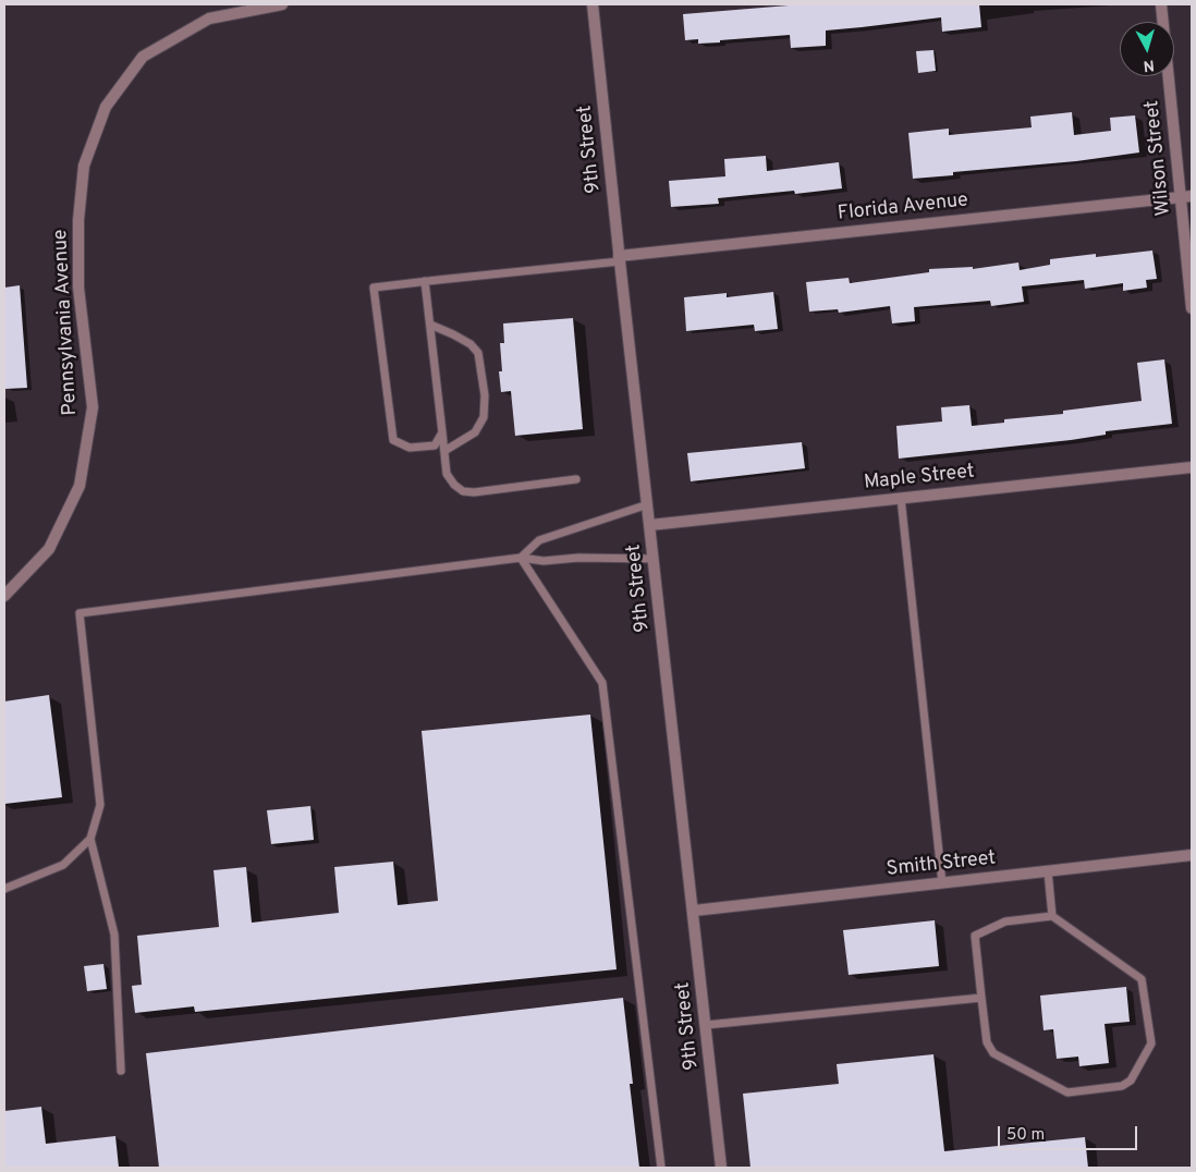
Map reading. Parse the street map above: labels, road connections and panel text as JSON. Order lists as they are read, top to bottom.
{
  "streets": {
    "street": [
      "9th Street",
      "Wilson Street",
      "Florida Avenue",
      "Pennsylvania Avenue",
      "Maple Street",
      "Smith Street"
    ]
  },
  "crossings": [
    ["9th Street", "Florida Avenue"],
    ["9th Street", "Maple Street"],
    ["9th Street", "Smith Street"],
    ["Wilson Street", "Florida Avenue"]
  ],
  "scale_bar": "50 m",
  "north": "bottom"
}
